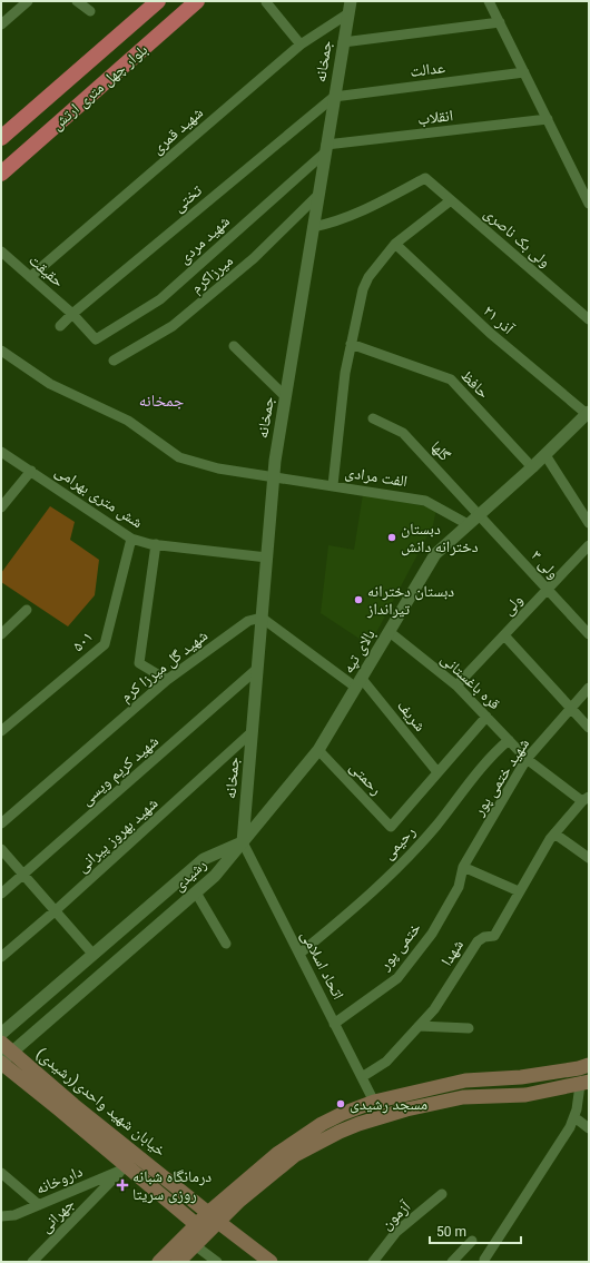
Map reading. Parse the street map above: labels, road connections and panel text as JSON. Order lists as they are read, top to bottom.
{
  "streets": {
    "main road": ["بلوار چهل متری ارتش", "خیابان شهید واحدی(رشیدی)"],
    "street": [
      "جمخانه",
      "عدالت",
      "انقلاب",
      "شهید قمری",
      "تختی",
      "ولی بک ناصری",
      "شهید مردی",
      "حقیقت",
      "میرزاکرم",
      "۲۱ آذر",
      "حافظ",
      "گلها",
      "الفت مرادی",
      "شش متری بهرامی",
      "ولی ۳",
      "ولی",
      "۵۰۱",
      "بالای تپه",
      "شهید گل میرزا کرم",
      "قره باغستانی",
      "شریف",
      "شهید کریم ویسی",
      "شهید ختمی پور",
      "رحمتی",
      "شهید بهروز پیرانی",
      "رحیمی",
      "رشیدی",
      "ختمی پور",
      "شهدا",
      "اتحاد اسلامی",
      "داروخانه",
      "جهرانی",
      "آزمون"
    ]
  },
  "crossings": [
    ["جمخانه", "عدالت"],
    ["جمخانه", "انقلاب"],
    ["جمخانه", "شهید قمری"],
    ["جمخانه", "تختی"],
    ["جمخانه", "ولی بک ناصری"],
    ["جمخانه", "شهید مردی"],
    ["جمخانه", "میرزاکرم"],
    ["جمخانه", "الفت مرادی"],
    ["جمخانه", "شش متری بهرامی"],
    ["جمخانه", "بالای تپه"],
    ["جمخانه", "شهید گل میرزا کرم"],
    ["جمخانه", "شهید کریم ویسی"],
    ["جمخانه", "شهید بهروز پیرانی"],
    ["جمخانه", "رشیدی"],
    ["جمخانه", "اتحاد اسلامی"],
    ["عدالت", "تختی"],
    ["انقلاب", "شهید مردی"],
    ["شهید قمری", "حقیقت"],
    ["تختی", "حقیقت"],
    ["شهید مردی", "حقیقت"],
    ["۲۱ آذر", "بالای تپه"],
    ["حافظ", "بالای تپه"],
    ["گلها", "ولی ۳"],
    ["گلها", "بالای تپه"],
    ["الفت مرادی", "بالای تپه"],
    ["شش متری بهرامی", "۵۰۱"],
    ["ولی ۳", "ولی"],
    ["ولی ۳", "بالای تپه"],
    ["ولی", "قره باغستانی"],
    ["بالای تپه", "قره باغستانی"],
    ["بالای تپه", "شریف"],
    ["بالای تپه", "رحمتی"],
    ["بالای تپه", "رشیدی"],
    ["بالای تپه", "اتحاد اسلامی"],
    ["قره باغستانی", "شهید ختمی پور"],
    ["قره باغستانی", "رحیمی"],
    ["قره باغستانی", "شهدا"],
    ["شریف", "رحمتی"],
    ["شهید ختمی پور", "ختمی پور"],
    ["رحیمی", "اتحاد اسلامی"],
    ["رشیدی", "اتحاد اسلامی"],
    ["رشیدی", "خیابان شهید واحدی(رشیدی)"],
    ["ختمی پور", "اتحاد اسلامی"],
    ["شهدا", "اتحاد اسلامی"],
    ["خیابان شهید واحدی(رشیدی)", "داروخانه"],
    ["خیابان شهید واحدی(رشیدی)", "جهرانی"],
    ["داروخانه", "جهرانی"]
  ],
  "districts": ["جمخانه"],
  "places": {
    "other": ["دبستان دخترانه دانش", "دبستان دخترانه تیرانداز", "مسجد رشیدی"],
    "health": ["درمانگاه شبانه روزی سریتا"]
  },
  "scale_bar": "50 m"
}
